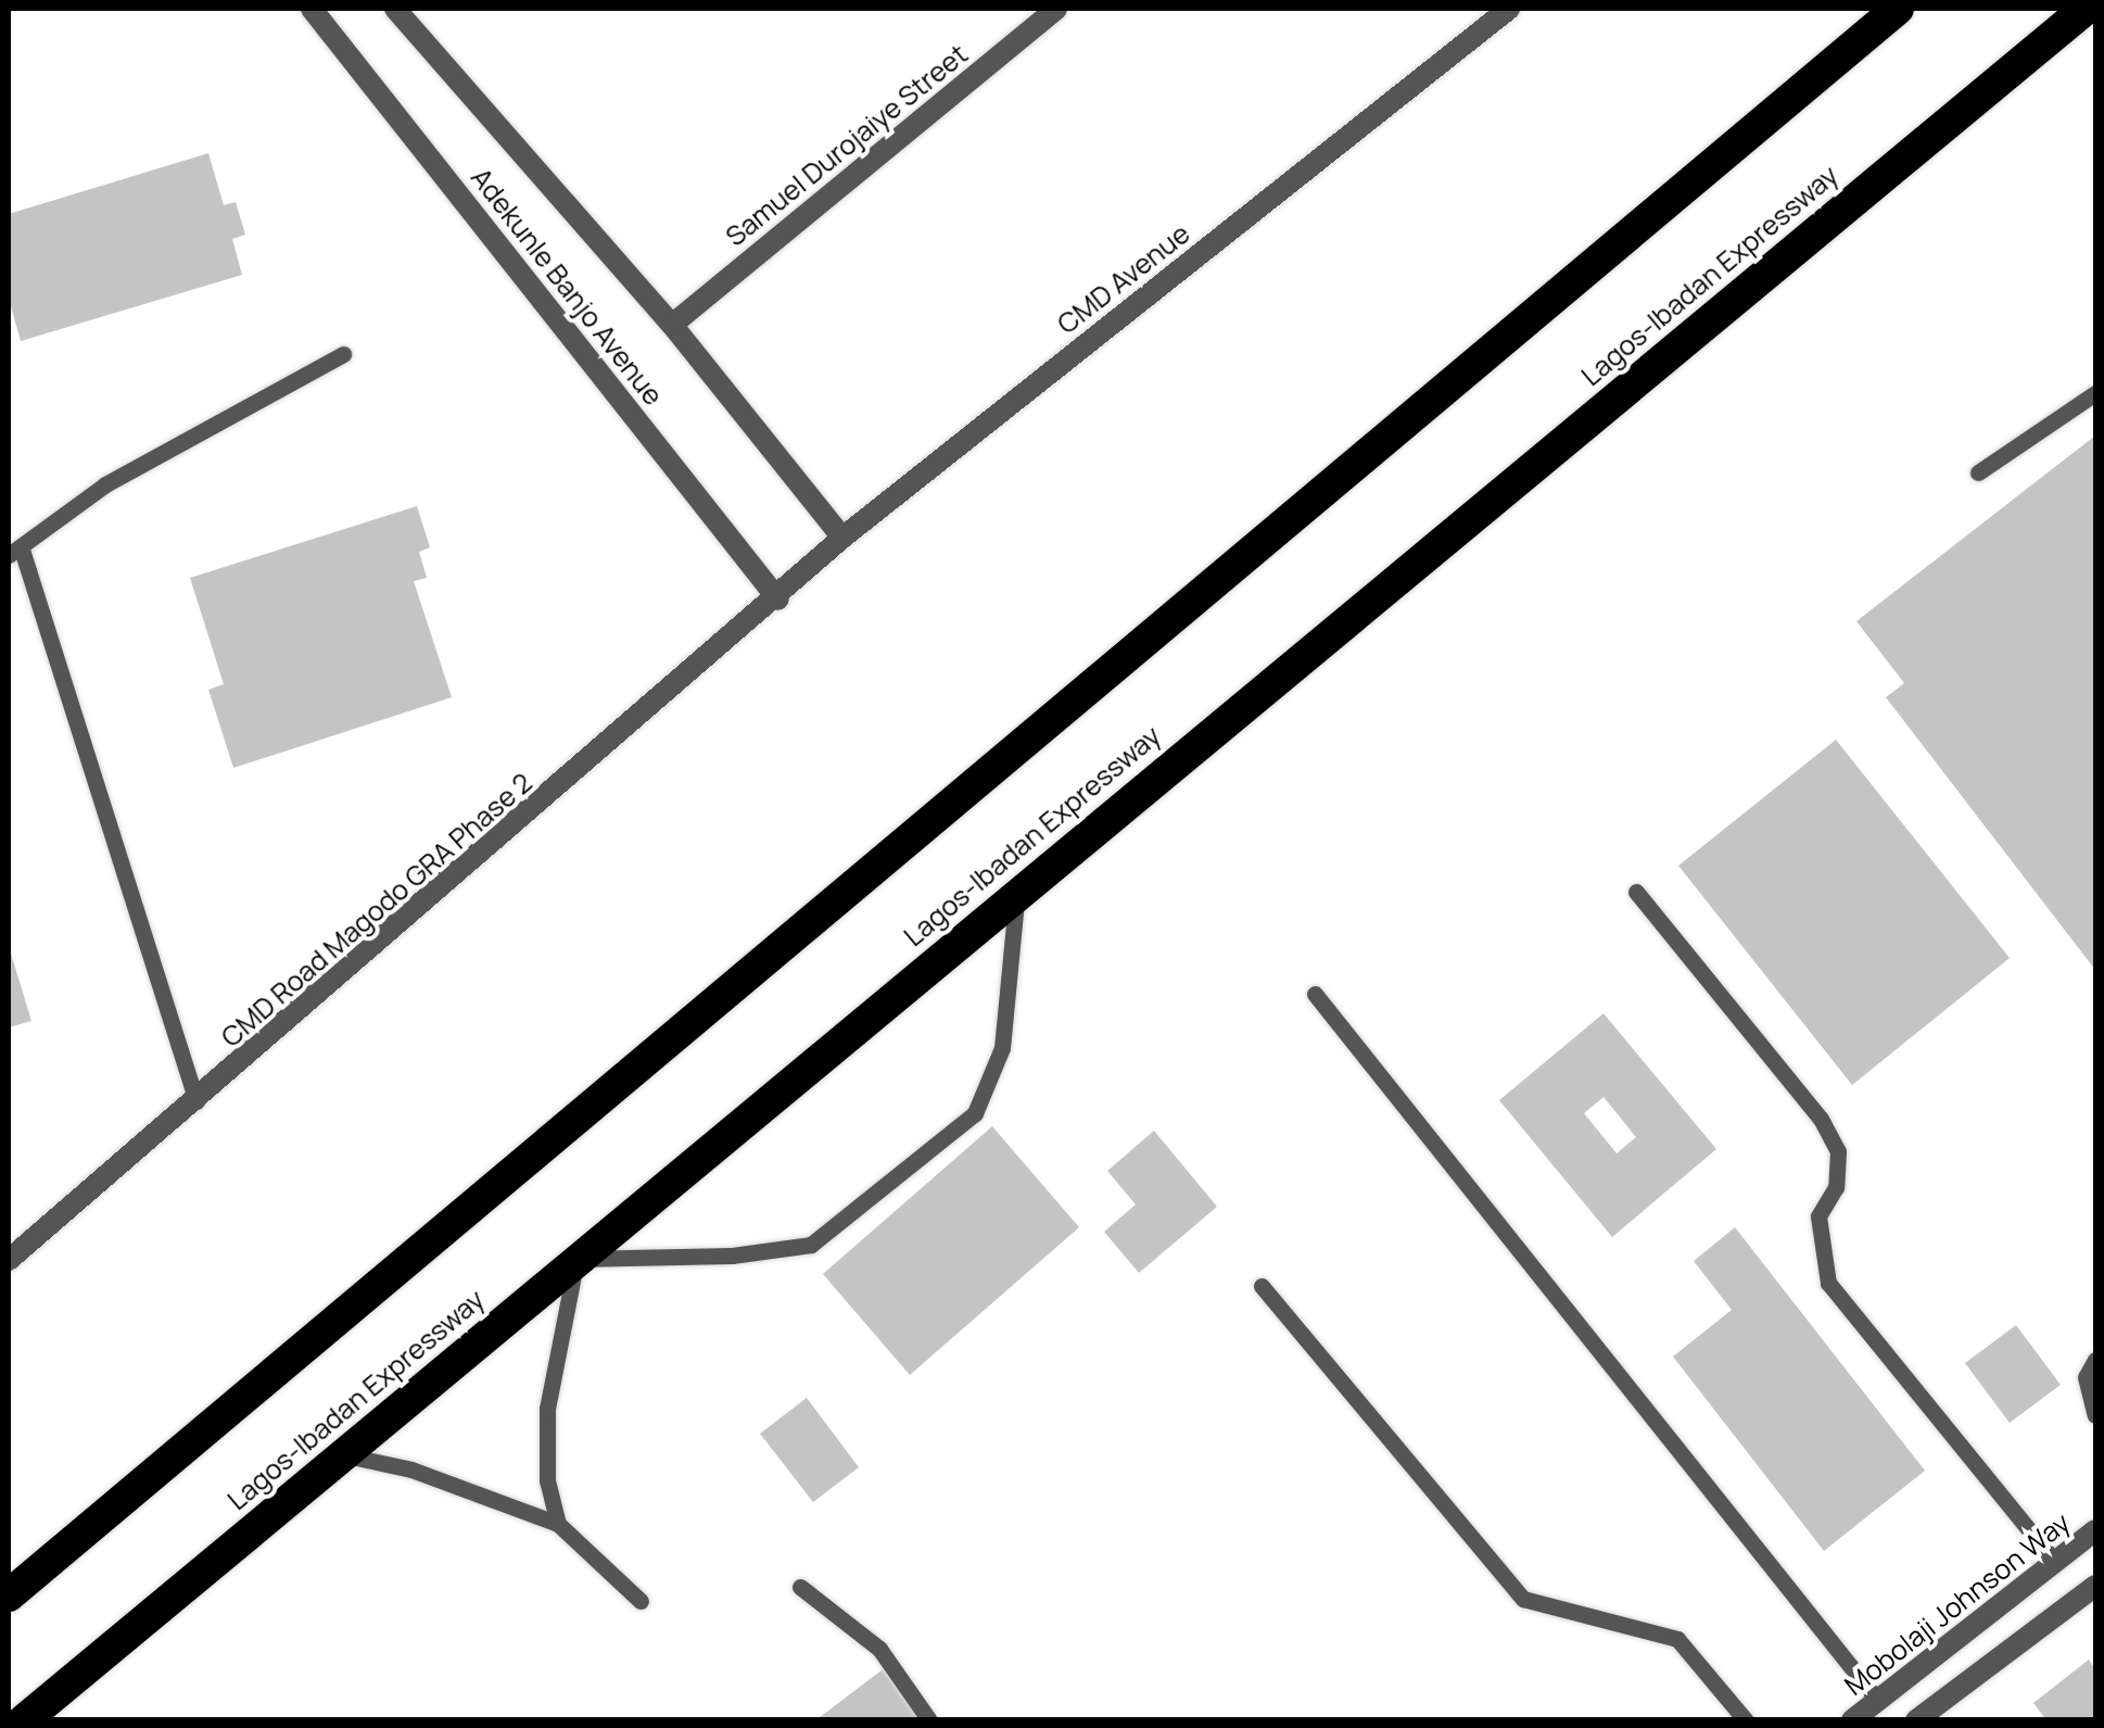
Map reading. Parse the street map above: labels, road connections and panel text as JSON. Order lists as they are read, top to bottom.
{
  "streets": {
    "highway": ["Lagos-Ibadan Expressway"],
    "street": [
      "Samuel Durojaiye Street",
      "CMD Avenue",
      "Adekunle Banjo Avenue",
      "CMD Road Magodo GRA Phase 2",
      "Mobolaji Johnson Way"
    ]
  },
  "crossings": [
    ["Samuel Durojaiye Street", "Adekunle Banjo Avenue"],
    ["CMD Avenue", "Adekunle Banjo Avenue"],
    ["CMD Avenue", "CMD Road Magodo GRA Phase 2"],
    ["Adekunle Banjo Avenue", "CMD Road Magodo GRA Phase 2"]
  ]
}
